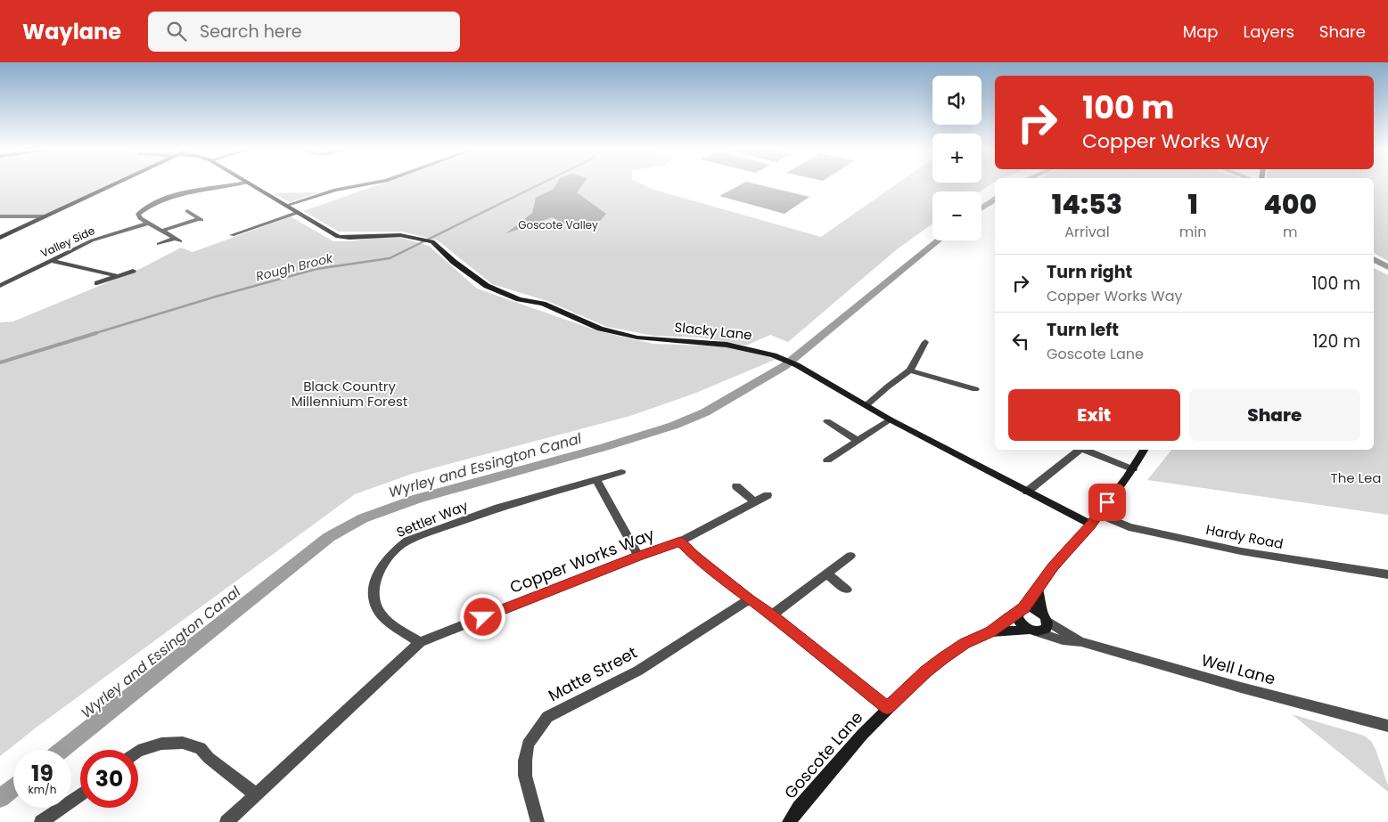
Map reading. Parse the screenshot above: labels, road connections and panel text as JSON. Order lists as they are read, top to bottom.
{
  "streets": {
    "street": [
      "Valley Side",
      "Slacky Lane",
      "Settler Way",
      "Hardy Road",
      "Copper Works Way",
      "Well Lane",
      "Matte Street",
      "Goscote Lane"
    ]
  },
  "crossings": [
    ["Slacky Lane", "Goscote Lane"],
    ["Settler Way", "Copper Works Way"],
    ["Hardy Road", "Goscote Lane"],
    ["Well Lane", "Goscote Lane"]
  ],
  "water": ["Rough Brook", "Wyrley and Essington Canal"],
  "parks": ["Goscote Valley", "Black Country Millennium Forest", "The Lea"],
  "page": {
    "header": "Waylane",
    "search": "Search here",
    "nav": ["Map", "Layers", "Share"],
    "map_buttons": ["+", "−"],
    "turn": ["100 m", "Copper Works Way"],
    "eta": [
      "14:53",
      "Arrival",
      "1",
      "min",
      "400",
      "m"
    ],
    "list": [
      {
        "name": "Turn right",
        "note": "Copper Works Way",
        "value": "100 m"
      },
      {
        "name": "Turn left",
        "note": "Goscote Lane",
        "value": "120 m"
      }
    ],
    "buttons": ["Exit", "Share"],
    "speed": "19 km/h",
    "limit": "30"
  }
}
